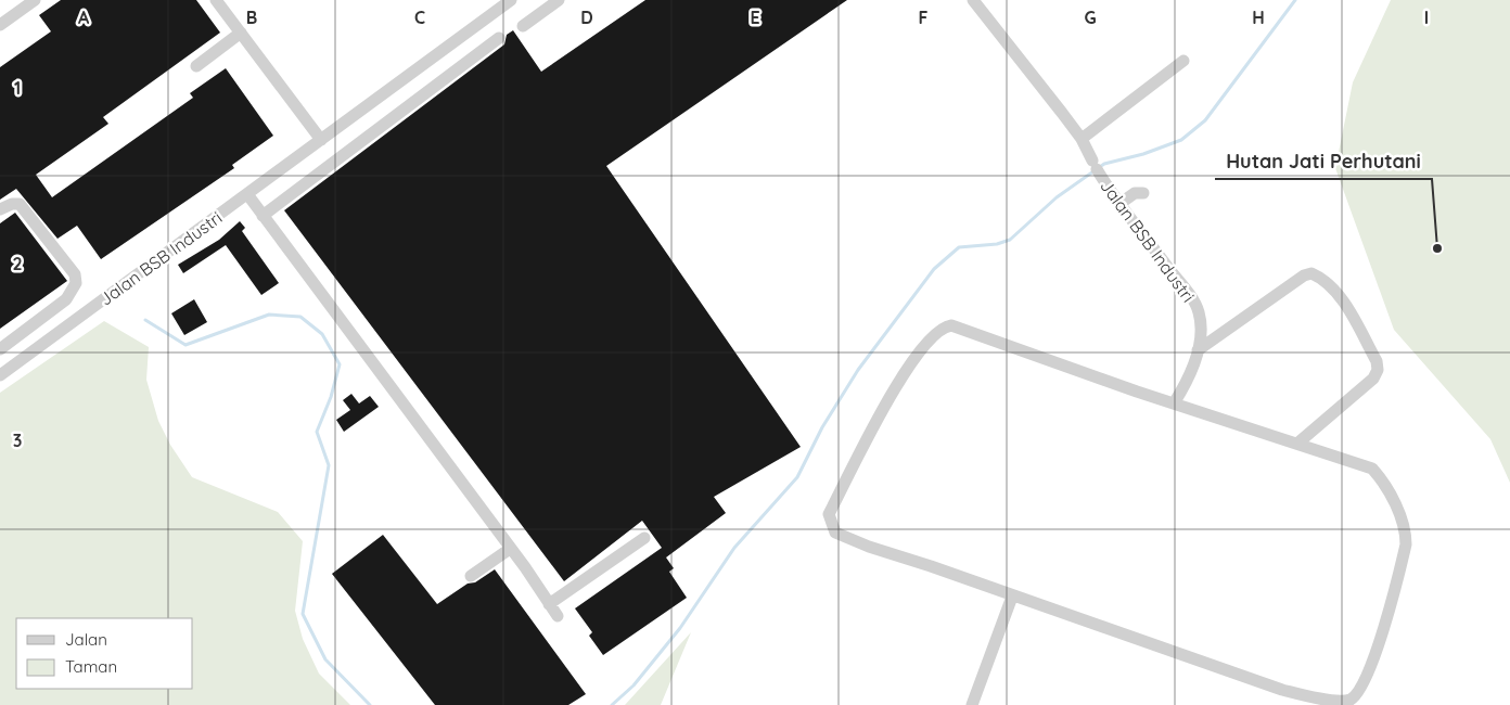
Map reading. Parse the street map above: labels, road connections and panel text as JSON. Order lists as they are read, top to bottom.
{
  "streets": {
    "lane": ["Jalan BSB Industri"]
  },
  "places": ["Hutan Jati Perhutani"],
  "legend": ["Jalan", "Taman"],
  "grid": {
    "columns": [
      "A",
      "B",
      "C",
      "D",
      "E",
      "F",
      "G",
      "H",
      "I"
    ],
    "rows": ["1", "2", "3"]
  }
}
